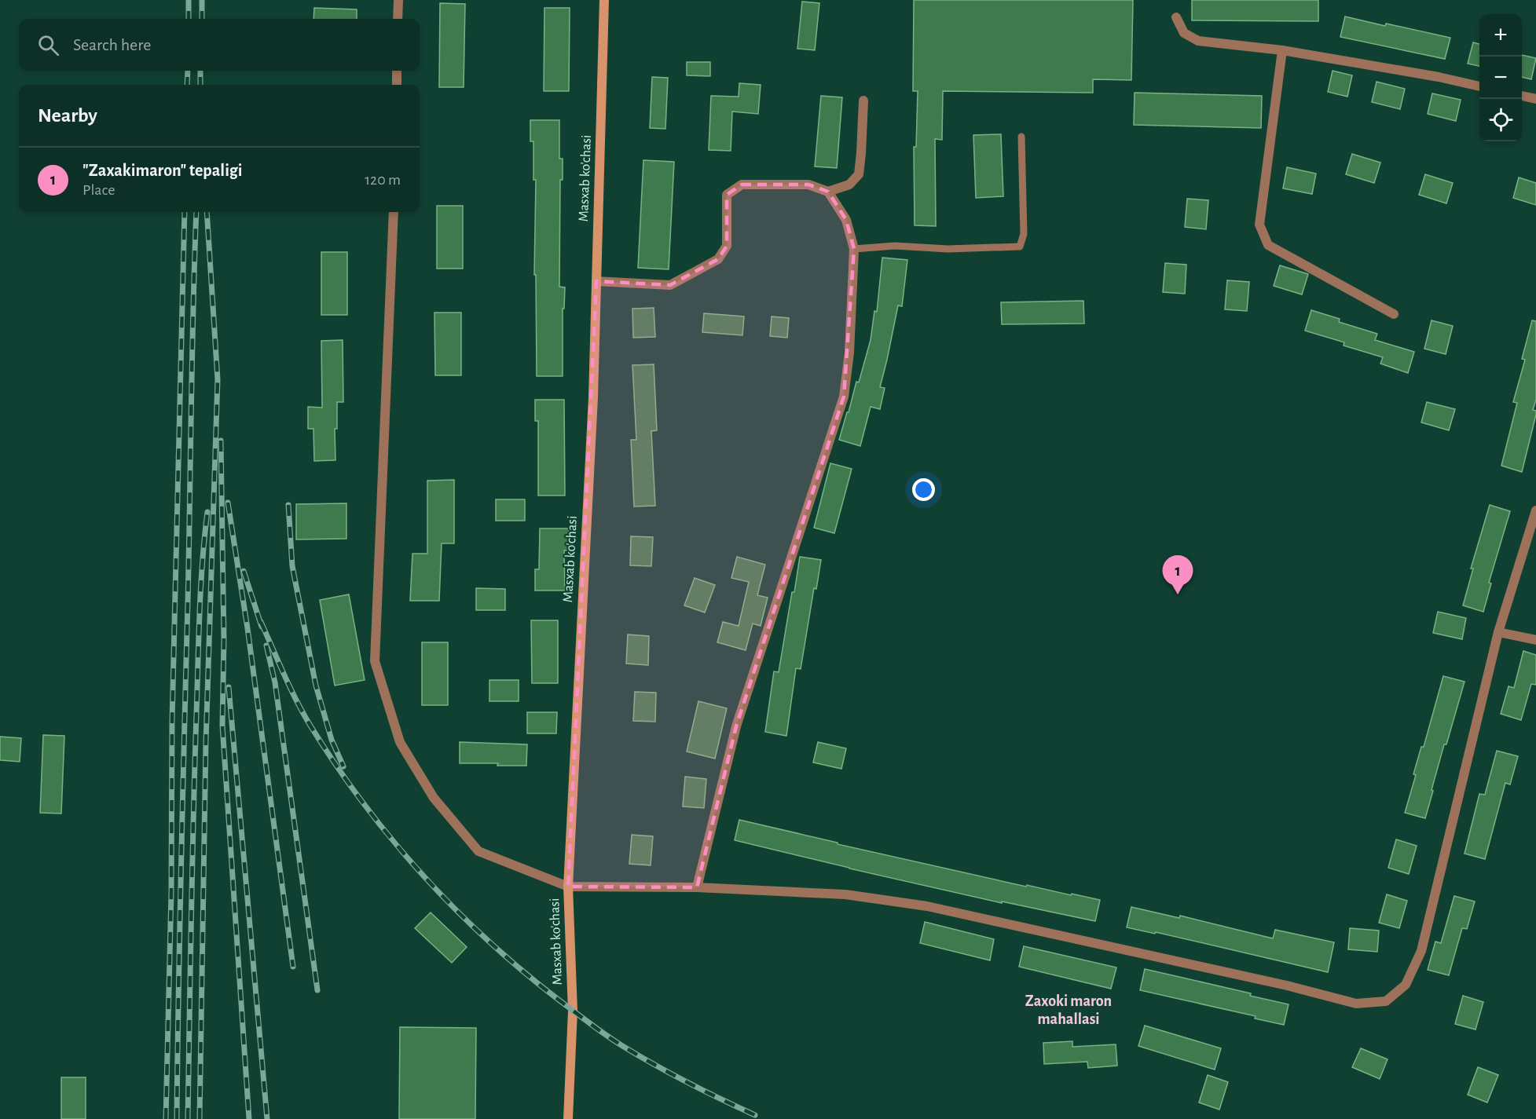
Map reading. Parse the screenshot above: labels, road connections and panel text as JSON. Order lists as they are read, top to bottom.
{
  "streets": {
    "main road": ["Masxab ko'chasi"]
  },
  "districts": ["Zaxoki maron mahallasi"],
  "page": {
    "map_buttons": ["+", "−"],
    "search": "Search here",
    "heading": "Nearby",
    "list": [
      {
        "mark": "1",
        "name": "\"Zaxakimaron\" tepaligi",
        "note": "Place",
        "value": "120 m"
      }
    ],
    "pins": "1"
  }
}
